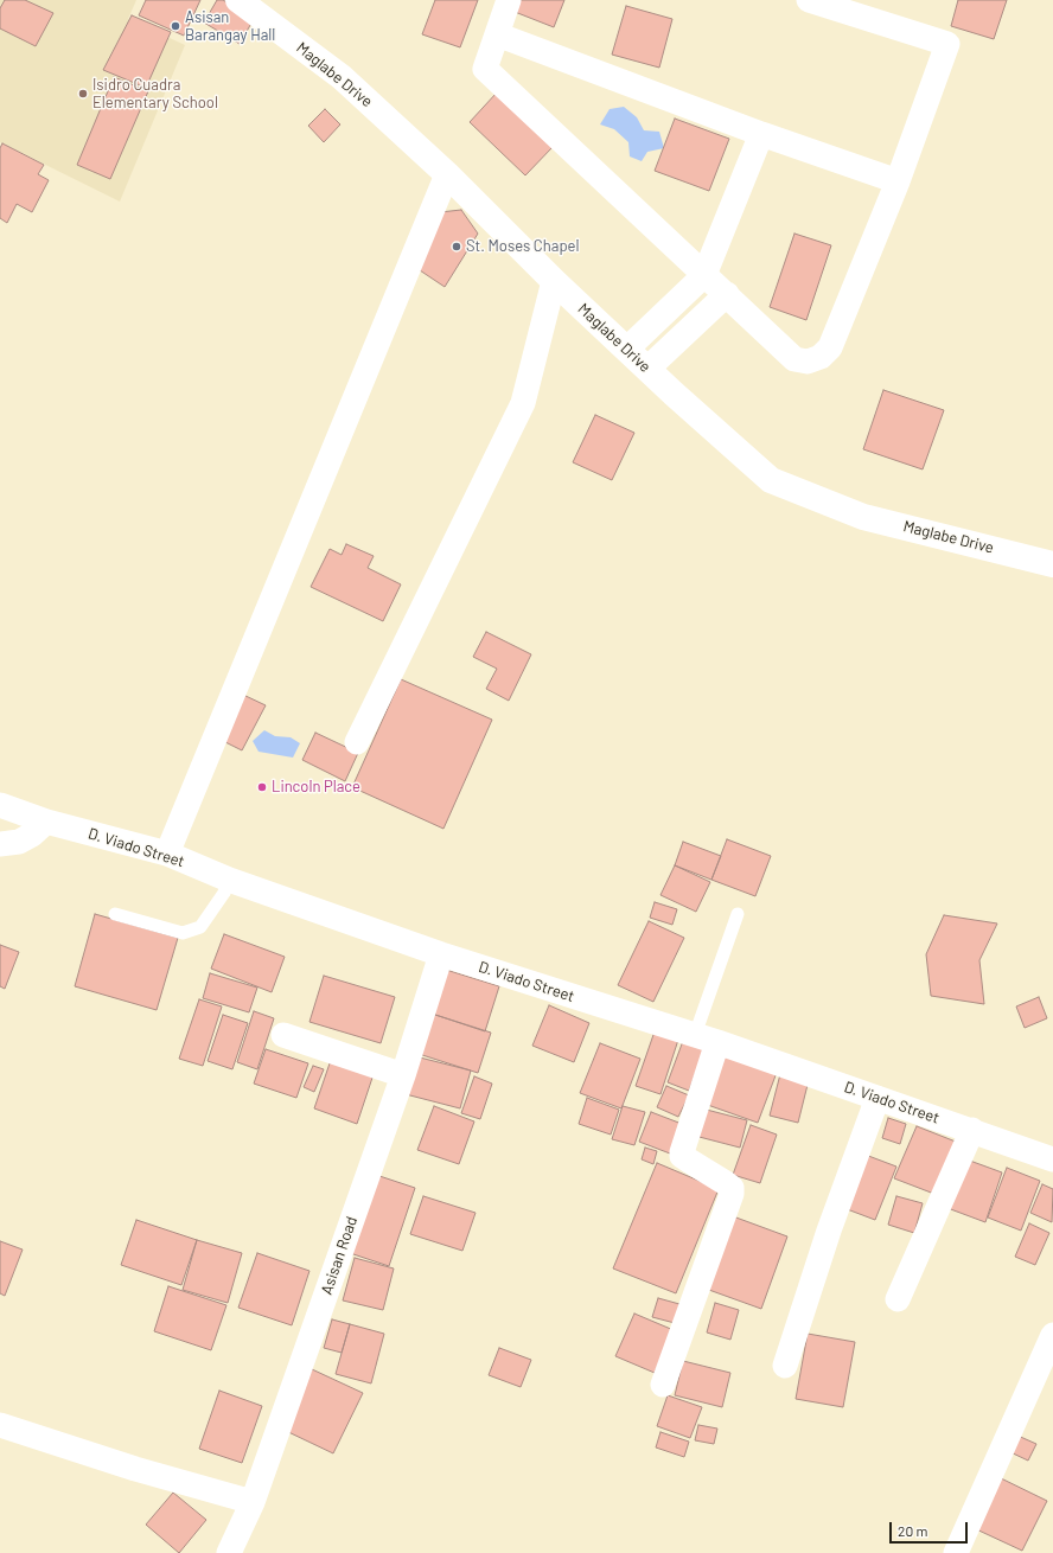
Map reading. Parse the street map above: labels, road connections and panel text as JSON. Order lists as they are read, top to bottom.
{
  "streets": {
    "main road": ["Maglabe Drive"],
    "street": ["D. Viado Street", "Asisan Road"]
  },
  "crossings": [
    ["D. Viado Street", "Asisan Road"]
  ],
  "places": [
    "Asisan Barangay Hall",
    "Isidro Cuadra Elementary School",
    "St. Moses Chapel",
    "Lincoln Place"
  ],
  "scale_bar": "20 m"
}
